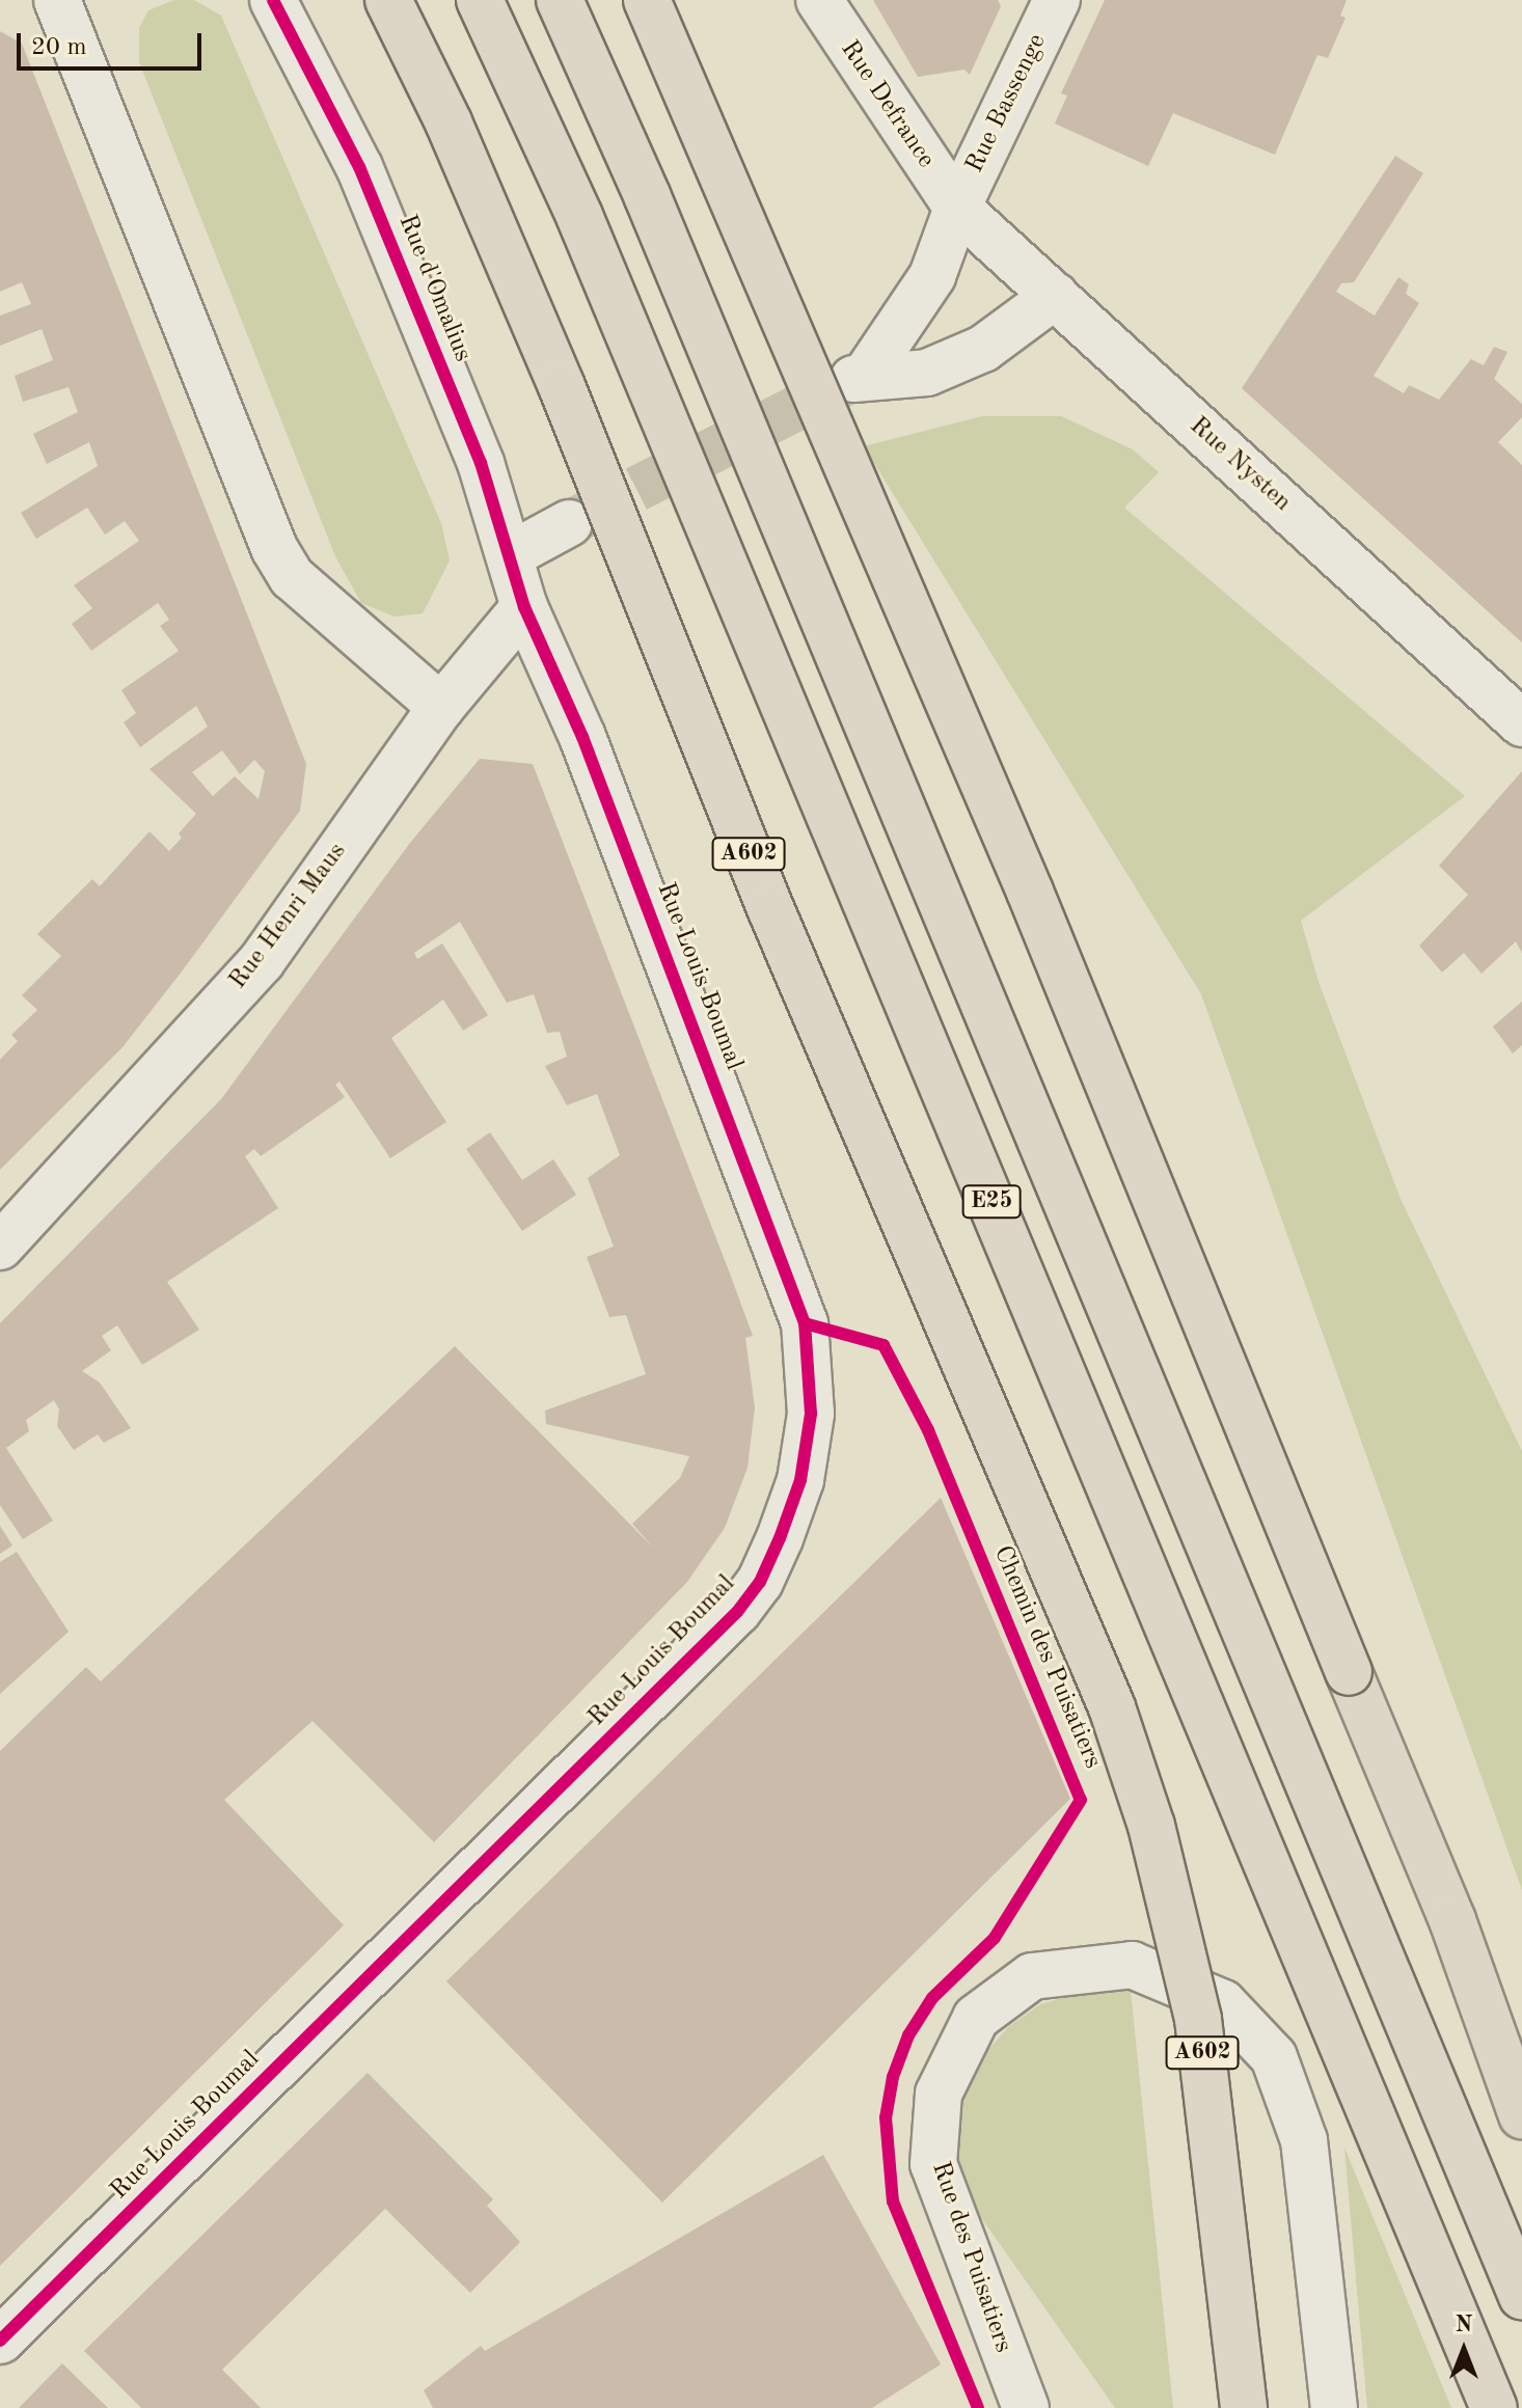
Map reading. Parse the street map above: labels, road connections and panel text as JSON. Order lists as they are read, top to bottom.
{
  "streets": {
    "highway": ["A602", "E25"],
    "street": [
      "Rue Bassenge",
      "Rue Defrance",
      "Rue d'Omalius",
      "Rue Nysten",
      "Rue Henri Maus",
      "Rue Louis Boumal",
      "Rue des Puisatiers"
    ],
    "cycle path": ["Chemin des Puisatiers"]
  },
  "crossings": [
    ["Rue Bassenge", "Rue Defrance"],
    ["Rue Bassenge", "Rue Nysten"],
    ["Rue Defrance", "Rue Nysten"],
    ["Rue d'Omalius", "Rue Henri Maus"],
    ["Rue d'Omalius", "Rue Louis Boumal"],
    ["Rue Henri Maus", "Rue Louis Boumal"]
  ],
  "scale_bar": "20 m",
  "north": "top"
}
